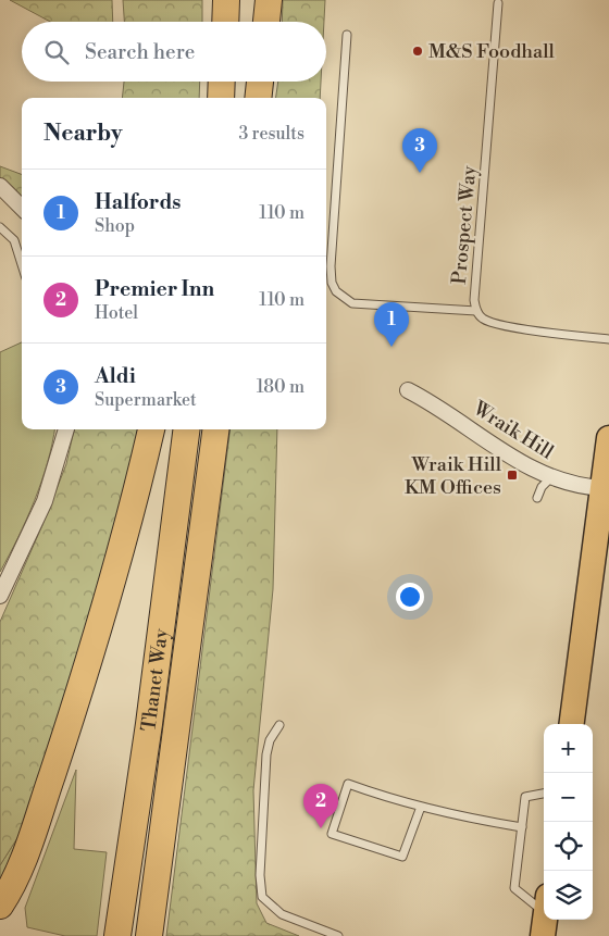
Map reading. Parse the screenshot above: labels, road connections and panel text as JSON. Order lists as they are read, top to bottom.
{
  "streets": {
    "highway": ["Thanet Way"],
    "street": ["Wraik Hill"],
    "lane": ["Prospect Way"]
  },
  "places": {
    "other": ["M&S Foodhall"],
    "transit": ["Wraik Hill KM Offices"]
  },
  "page": {
    "search": "Search here",
    "heading": ["Nearby", "3 results"],
    "pins": ["3", "1", "2"],
    "list": [
      {
        "mark": "1",
        "name": "Halfords",
        "note": "Shop",
        "value": "110 m"
      },
      {
        "mark": "2",
        "name": "Premier Inn",
        "note": "Hotel",
        "value": "110 m"
      },
      {
        "mark": "3",
        "name": "Aldi",
        "note": "Supermarket",
        "value": "180 m"
      }
    ],
    "map_buttons": ["+", "−"]
  }
}
